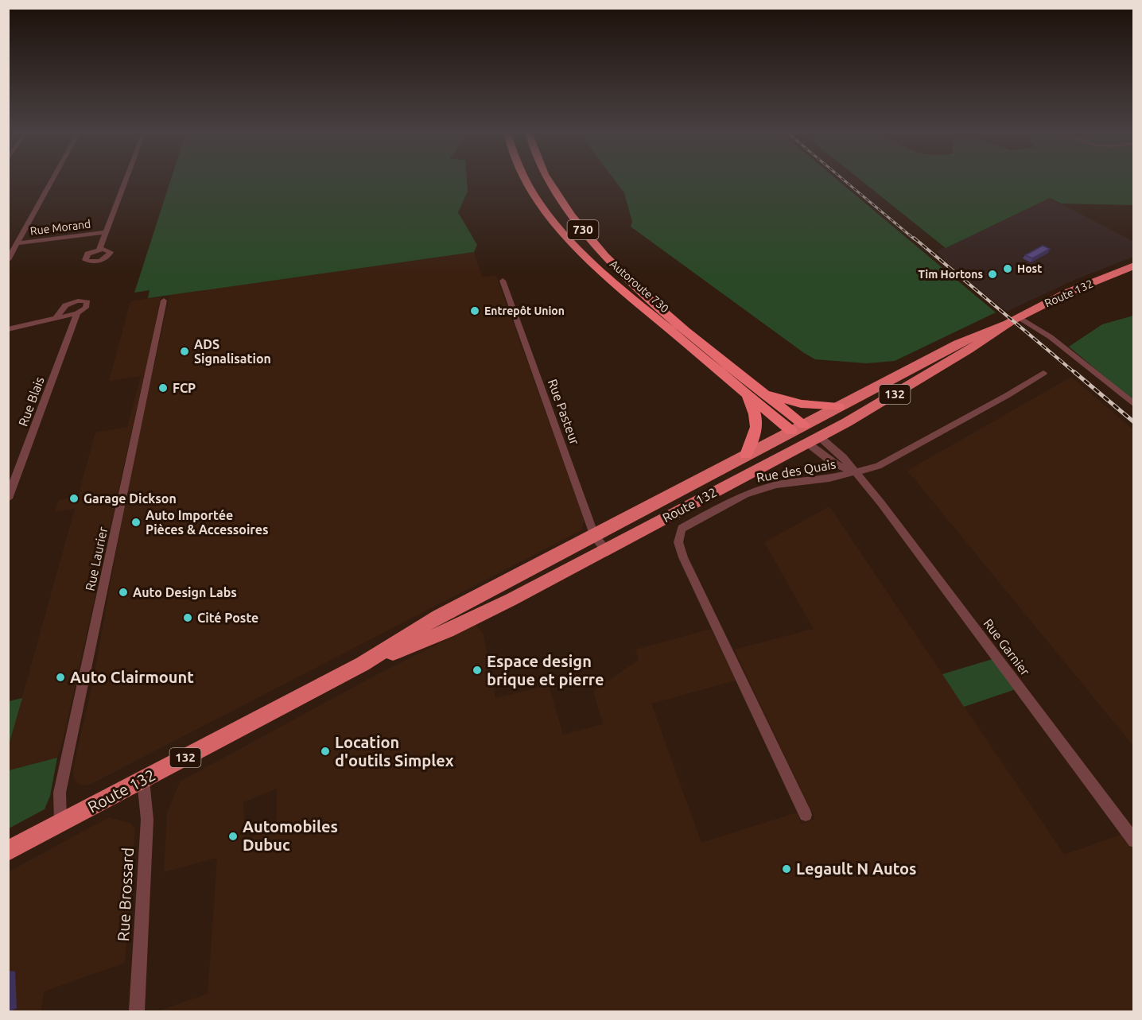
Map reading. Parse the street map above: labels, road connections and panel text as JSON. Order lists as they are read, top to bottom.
{
  "streets": {
    "highway": [
      "730",
      "Autoroute 730",
      "Route 132",
      "132"
    ],
    "street": [
      "Rue Morand",
      "Rue Blais",
      "Rue Pasteur",
      "Rue des Quais",
      "Rue Laurier",
      "Rue Garnier",
      "Rue Brossard"
    ]
  },
  "crossings": [
    ["Autoroute 730", "Route 132"],
    ["Route 132", "Rue Pasteur"],
    ["Route 132", "Rue Laurier"],
    ["Route 132", "Rue Garnier"],
    ["Route 132", "Rue Brossard"],
    ["Rue des Quais", "Rue Garnier"]
  ],
  "places": [
    "Host",
    "Tim Hortons",
    "Entrepôt Union",
    "ADS Signalisation",
    "FCP",
    "Garage Dickson",
    "Auto Importée Pièces & Accessoires",
    "Auto Design Labs",
    "Cité Poste",
    "Espace design brique et pierre",
    "Auto Clairmount",
    "Location d'outils Simplex",
    "Automobiles Dubuc",
    "Legault N Autos"
  ]
}
